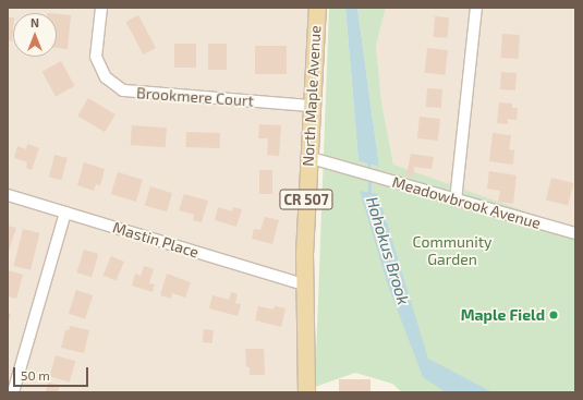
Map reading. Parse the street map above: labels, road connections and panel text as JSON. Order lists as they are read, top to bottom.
{
  "streets": {
    "main road": ["North Maple Avenue", "CR 507"],
    "street": ["Brookmere Court", "Meadowbrook Avenue", "Mastin Place"]
  },
  "crossings": [
    ["North Maple Avenue", "Brookmere Court"],
    ["North Maple Avenue", "Meadowbrook Avenue"],
    ["North Maple Avenue", "Mastin Place"]
  ],
  "water": ["Hohokus Brook"],
  "parks": ["Community Garden"],
  "places": ["Maple Field"],
  "scale_bar": "50 m",
  "north": "top"
}
